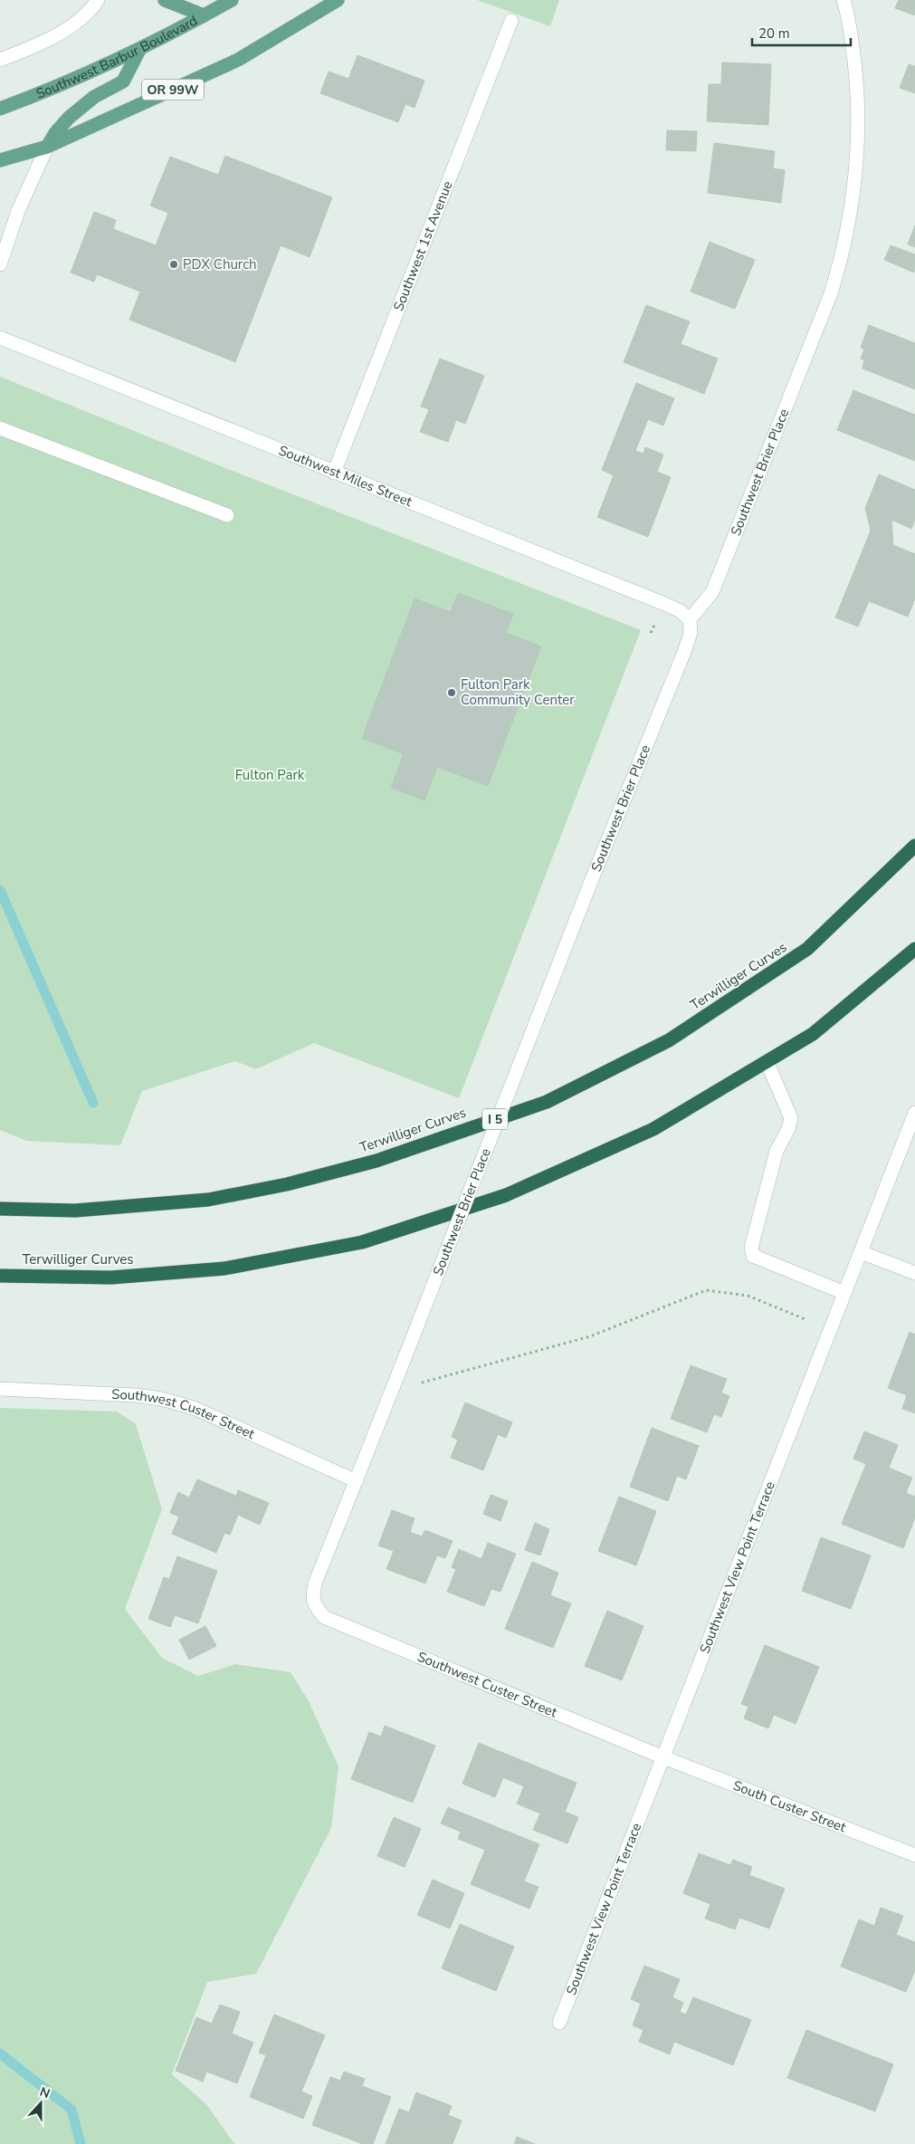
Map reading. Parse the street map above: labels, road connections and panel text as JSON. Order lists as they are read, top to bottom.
{
  "streets": {
    "highway": ["Terwilliger Curves", "I 5"],
    "main road": ["Southwest Barbur Boulevard", "OR 99W"],
    "street": [
      "Southwest 1st Avenue",
      "Southwest Brier Place",
      "Southwest Miles Street",
      "Southwest Custer Street",
      "Southwest View Point Terrace",
      "South Custer Street"
    ]
  },
  "crossings": [
    ["Southwest 1st Avenue", "Southwest Miles Street"],
    ["Southwest Brier Place", "Southwest Miles Street"],
    ["Southwest Brier Place", "Southwest Custer Street"],
    ["Southwest Custer Street", "Southwest View Point Terrace"],
    ["Southwest Custer Street", "South Custer Street"],
    ["Southwest View Point Terrace", "South Custer Street"]
  ],
  "parks": ["Fulton Park"],
  "places": ["PDX Church", "Fulton Park Community Center"],
  "scale_bar": "20 m",
  "north": "top"
}
